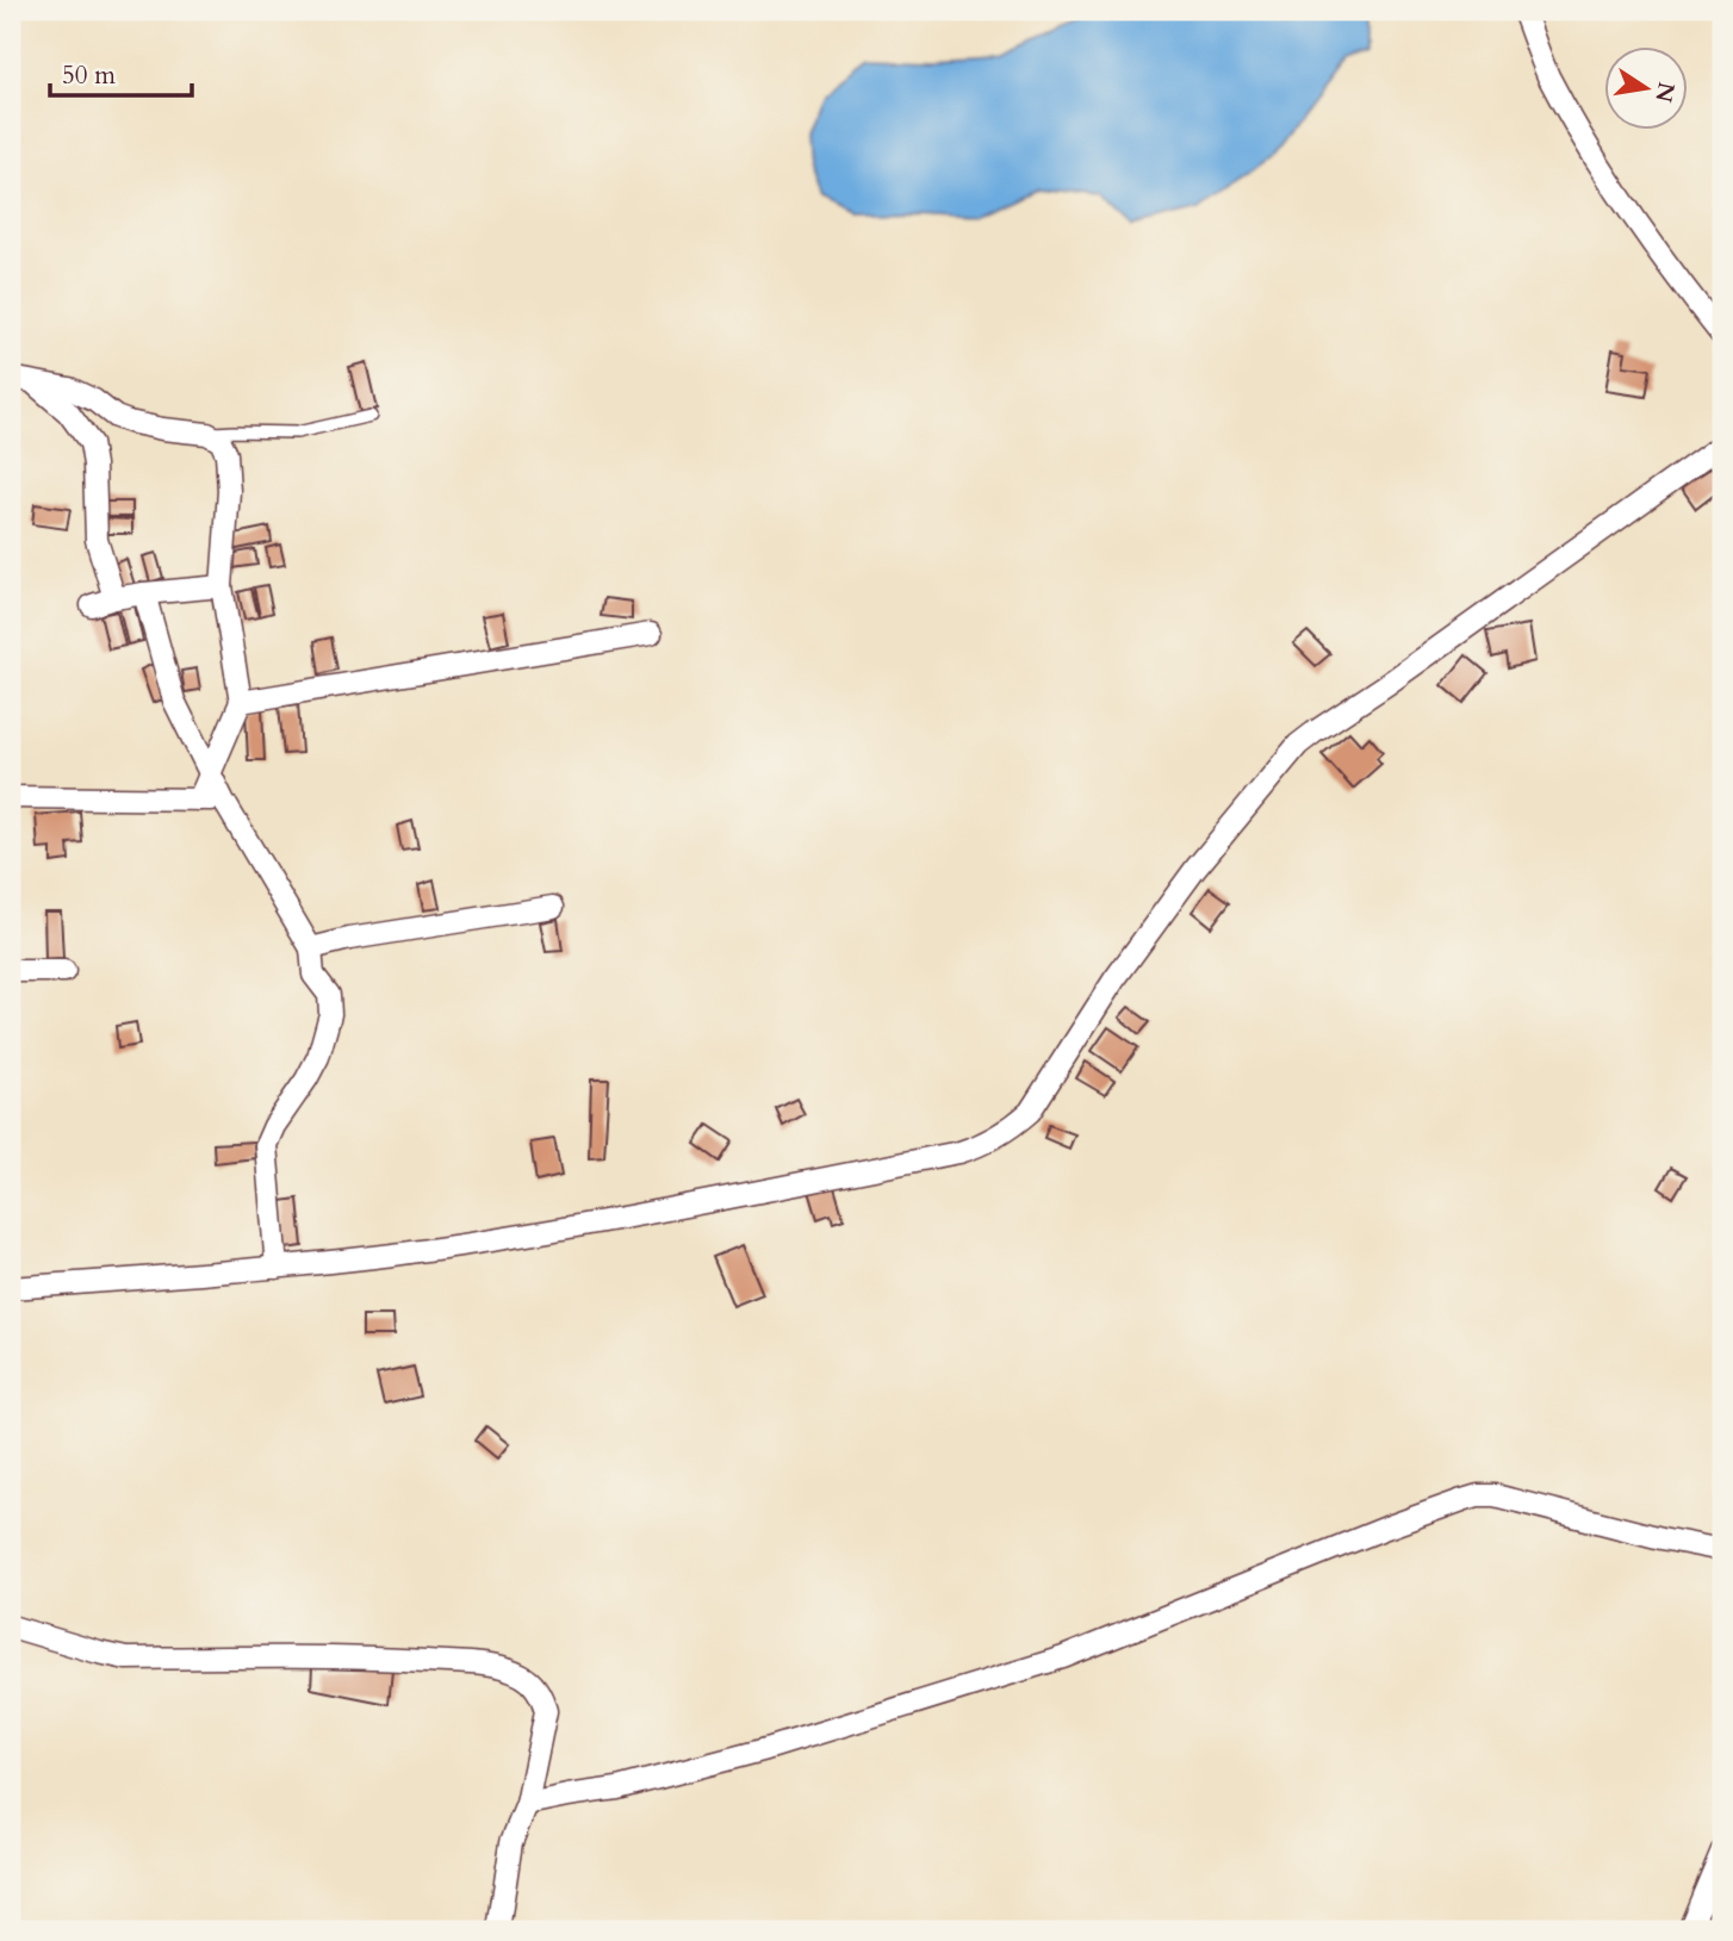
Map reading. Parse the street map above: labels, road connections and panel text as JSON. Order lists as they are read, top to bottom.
{
  "scale_bar": "50 m",
  "north": "right"
}
